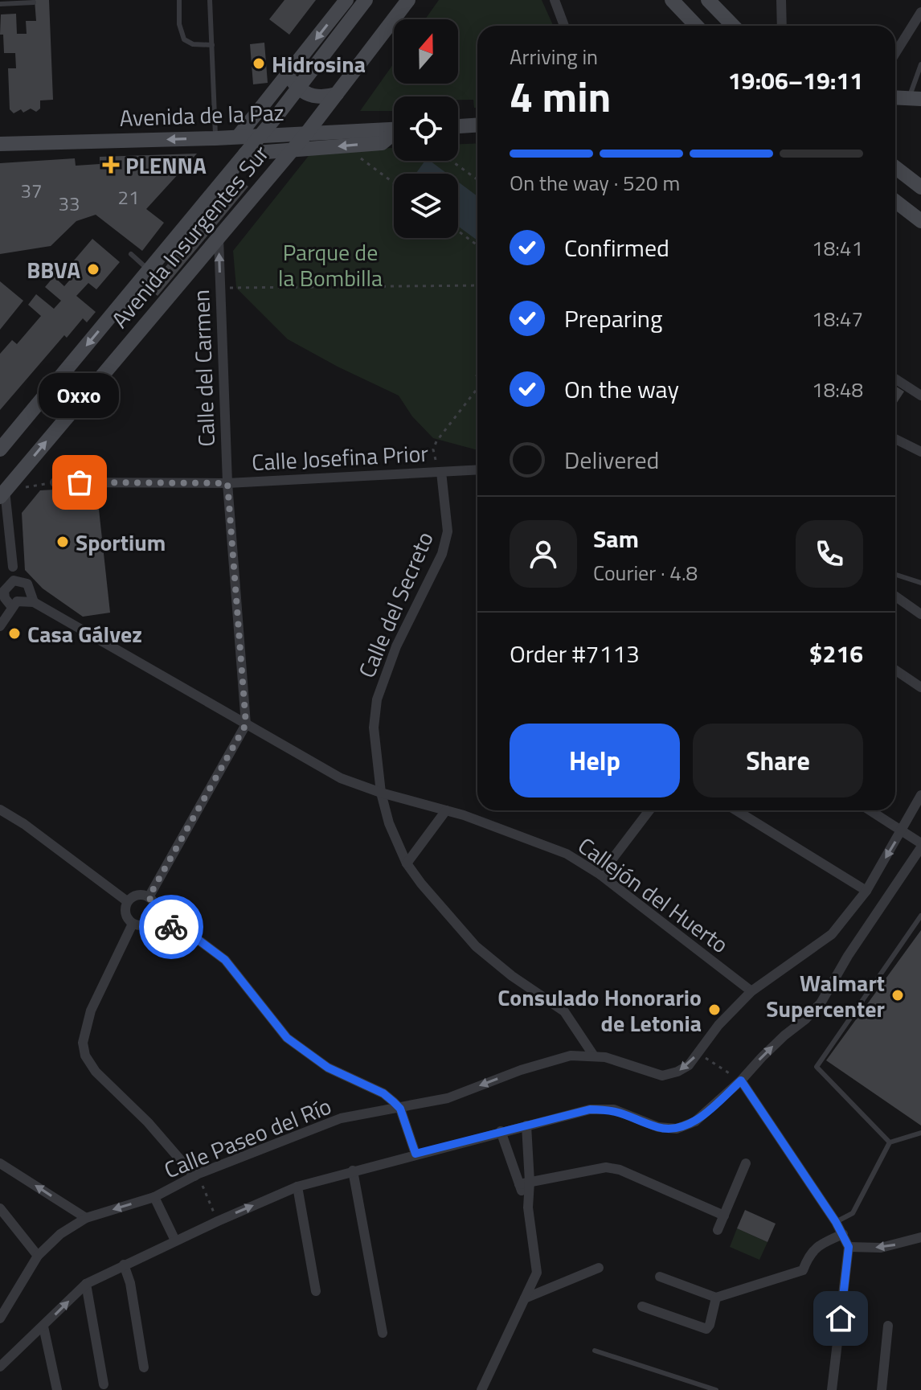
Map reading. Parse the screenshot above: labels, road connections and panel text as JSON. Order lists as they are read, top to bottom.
{
  "streets": {
    "main road": ["Avenida de la Paz", "Avenida Insurgentes Sur"],
    "street": [
      "Calle del Carmen",
      "Calle Josefina Prior",
      "Calle del Secreto",
      "Callejón del Huerto",
      "Calle Paseo del Río"
    ]
  },
  "crossings": [
    ["Avenida de la Paz", "Avenida Insurgentes Sur"],
    ["Avenida Insurgentes Sur", "Calle del Carmen"],
    ["Calle del Carmen", "Calle Josefina Prior"],
    ["Calle del Carmen", "Callejón del Huerto"],
    ["Calle Josefina Prior", "Calle del Secreto"],
    ["Calle del Secreto", "Callejón del Huerto"],
    ["Calle del Secreto", "Calle Paseo del Río"],
    ["Callejón del Huerto", "Calle Paseo del Río"]
  ],
  "one_way": ["Avenida de la Paz"],
  "parks": ["Parque de la Bombilla"],
  "places": {
    "other": [
      "Hidrosina",
      "BBVA",
      "Oxxo",
      "Sportium",
      "Casa Gálvez",
      "Walmart Supercenter",
      "Consulado Honorario de Letonia"
    ],
    "health": ["PLENNA"]
  },
  "house_numbers": ["37", "21", "33"],
  "north": "top",
  "page": {
    "heading": ["4 min", "Arriving in", "19:06–19:11"],
    "panel": [
      "Sam",
      "Courier · 4.8",
      "Order #7113",
      "$216"
    ],
    "bar": "On the way · 520 m",
    "list": [
      ["Confirmed", "18:41"],
      ["Preparing", "18:47"],
      ["On the way", "18:48"],
      "Delivered"
    ],
    "bubble": "Oxxo",
    "buttons": ["Help", "Share"]
  }
}
